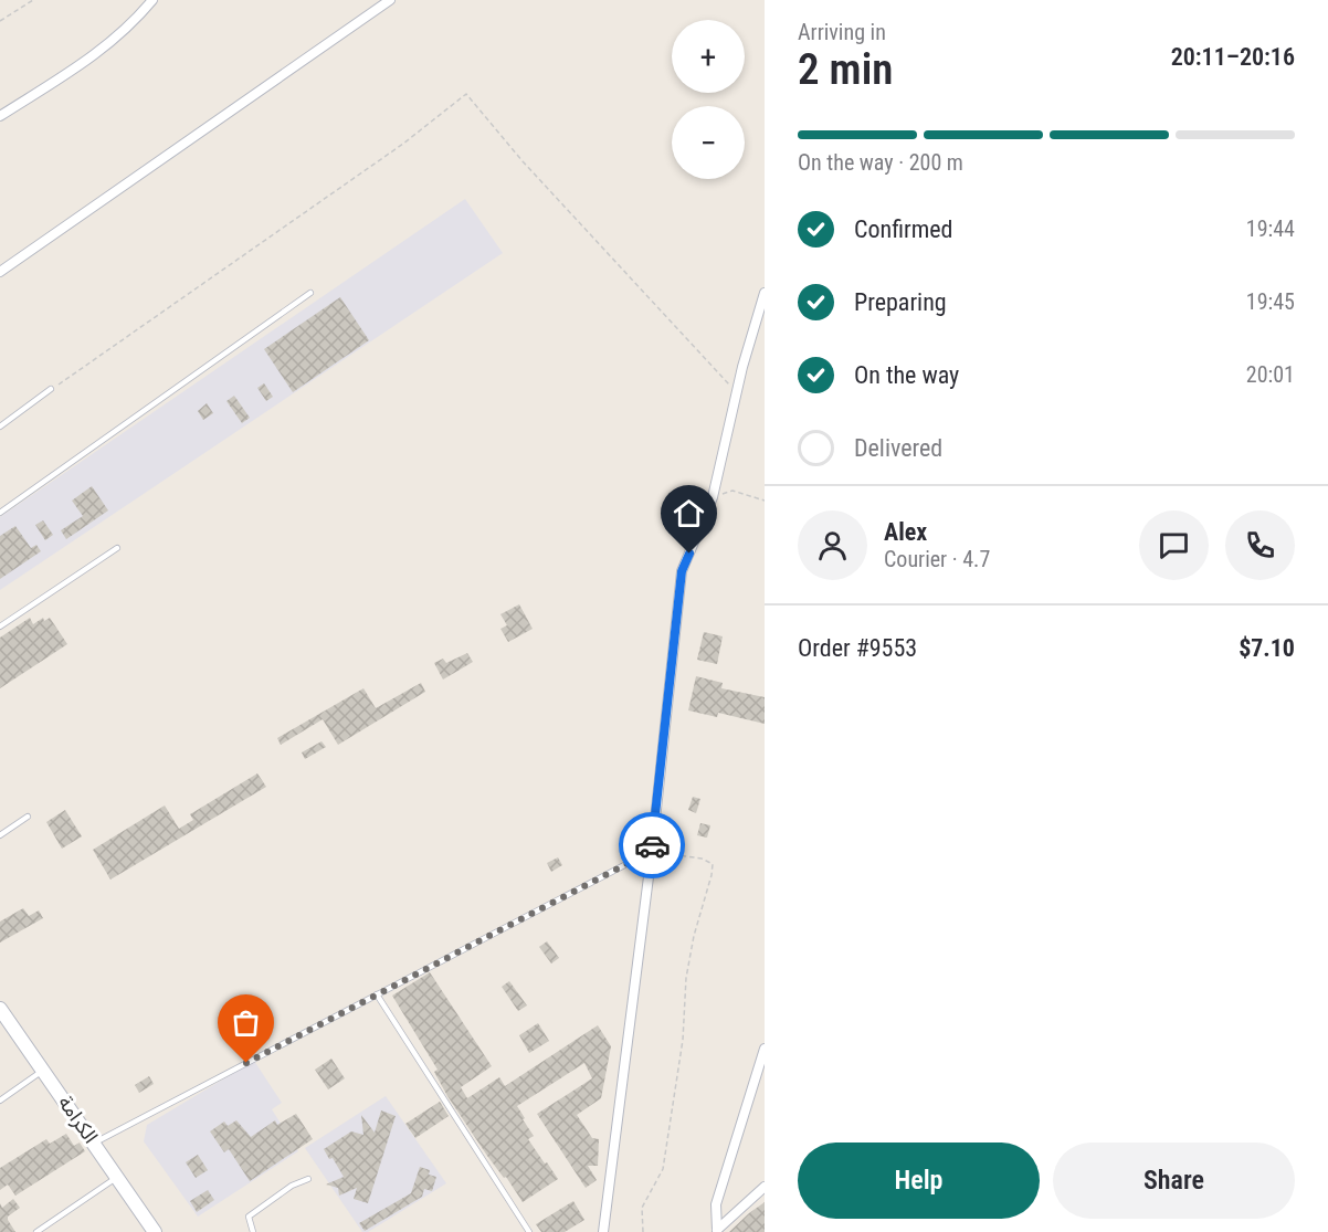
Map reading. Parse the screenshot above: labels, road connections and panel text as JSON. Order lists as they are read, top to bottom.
{
  "streets": {
    "main road": ["الكرامة"]
  },
  "page": {
    "heading": ["2 min", "Arriving in", "20:11–20:16"],
    "panel": [
      "Alex",
      "Courier · 4.7",
      "Order #9553",
      "$7.10"
    ],
    "map_buttons": ["+", "−"],
    "bar": "On the way · 200 m",
    "list": [
      ["Confirmed", "19:44"],
      ["Preparing", "19:45"],
      ["On the way", "20:01"],
      "Delivered"
    ],
    "buttons": ["Help", "Share"]
  }
}
